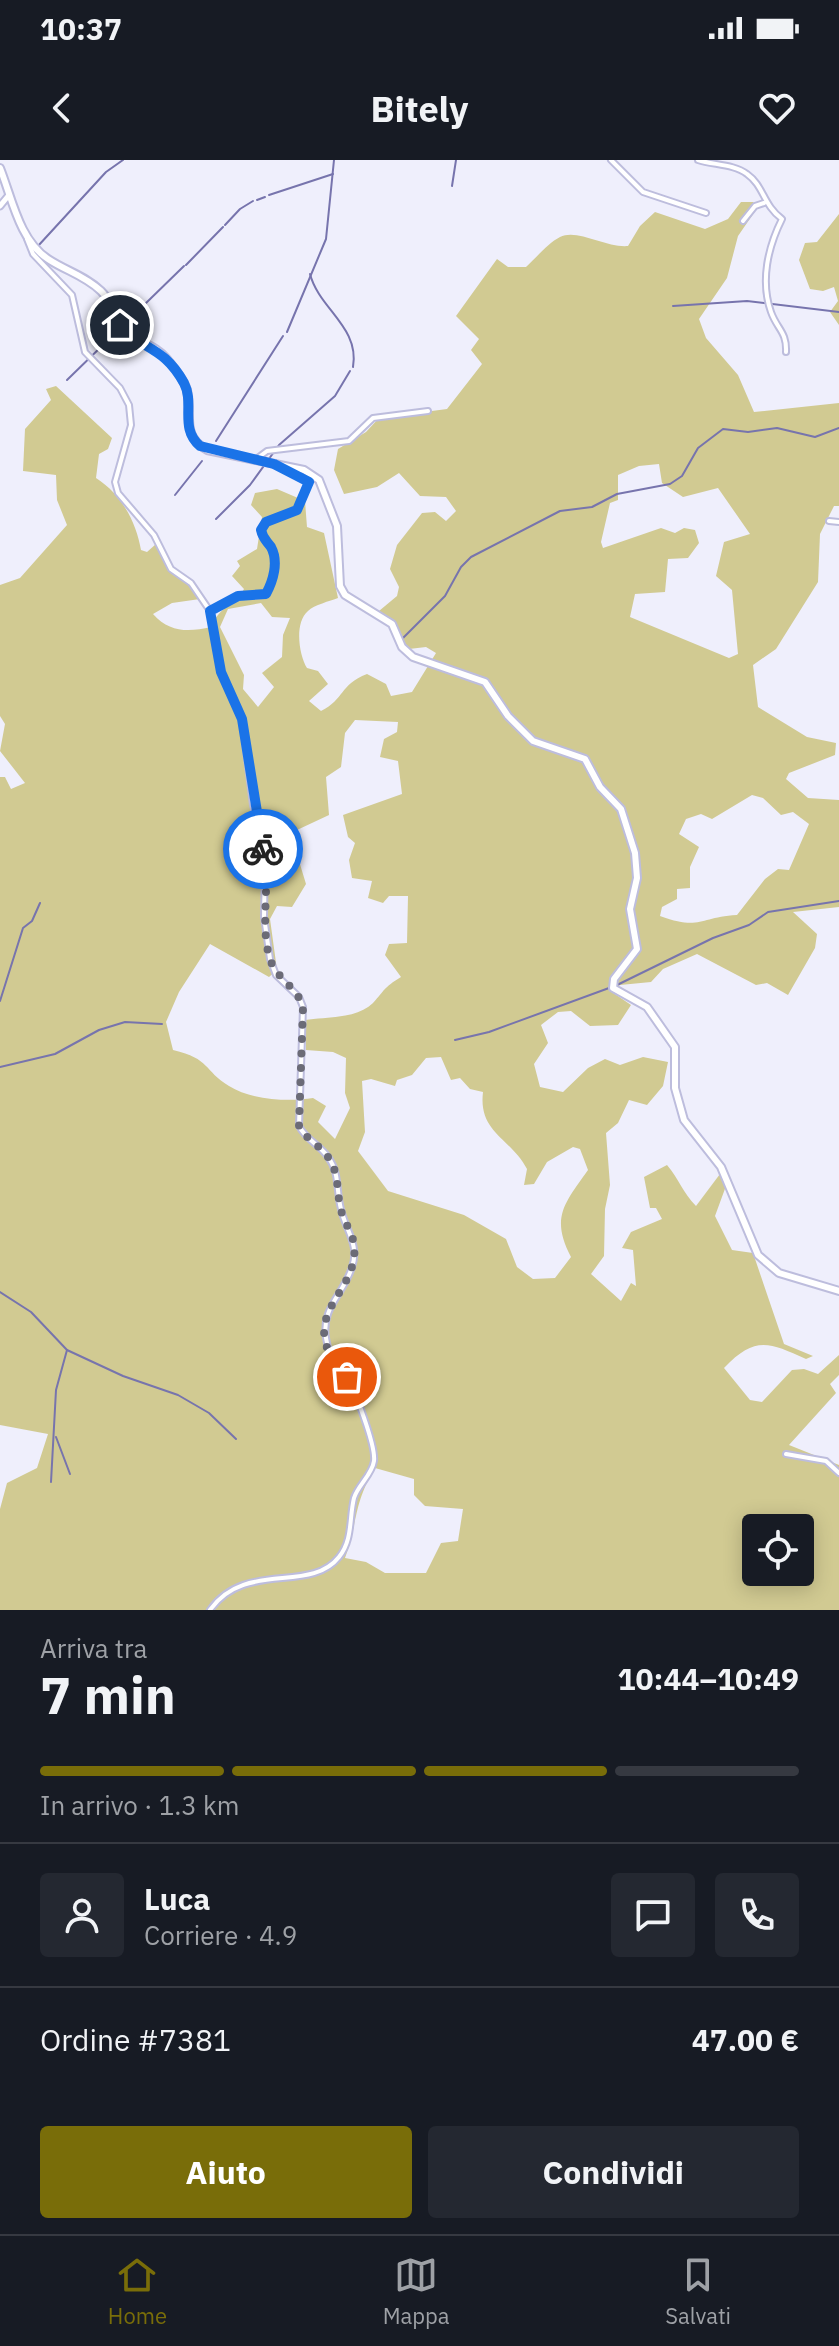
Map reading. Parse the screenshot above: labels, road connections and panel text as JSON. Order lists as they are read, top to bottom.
{
  "page": {
    "status": "10:37",
    "header": "Bitely",
    "heading": ["7 min", "Arriva tra", "10:44–10:49"],
    "panel": [
      "Luca",
      "Corriere · 4.9",
      "Ordine #7381",
      "47.00 €"
    ],
    "bar": "In arrivo · 1.3 km",
    "buttons": ["Aiuto", "Condividi"],
    "tabs": ["Home", "Mappa", "Salvati"]
  }
}
